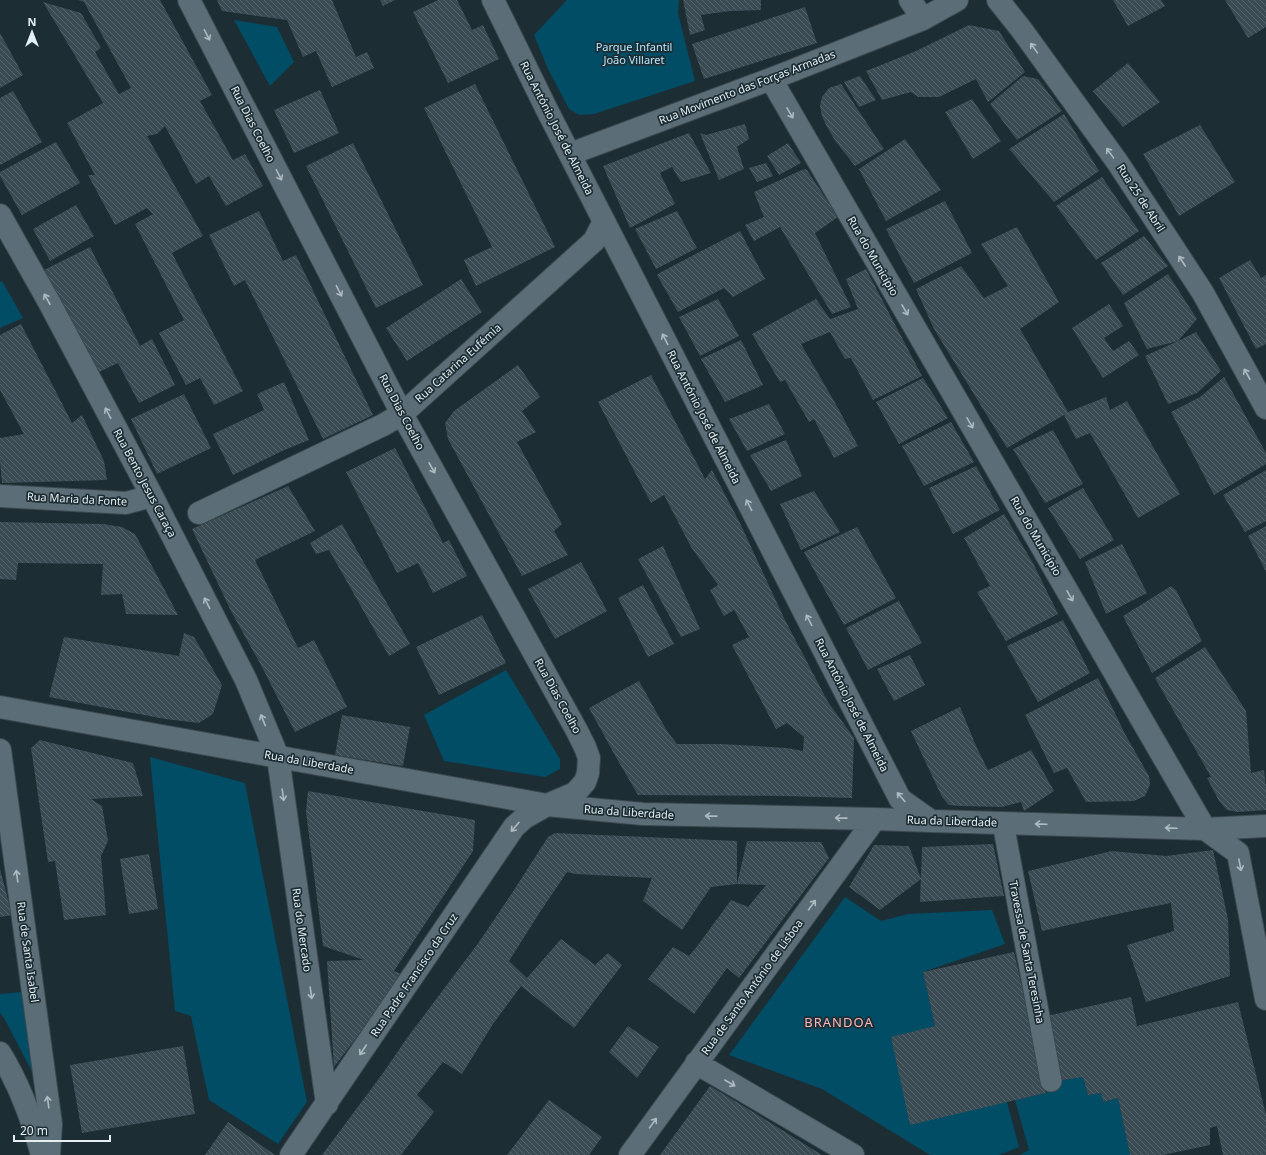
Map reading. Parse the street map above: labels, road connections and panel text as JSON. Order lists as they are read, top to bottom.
{
  "streets": {
    "street": [
      "Rua Movimento das Forças Armadas",
      "Rua Dias Coelho",
      "Rua António José de Almeida",
      "Rua 25 de Abril",
      "Rua do Município",
      "Rua Catarina Eufémia",
      "Rua Bento Jesus Caraça",
      "Rua Maria da Fonte",
      "Rua da Liberdade",
      "Rua do Mercado",
      "Rua de Santa Isabel",
      "Travessa de Santa Teresinha",
      "Rua Padre Francisco da Cruz",
      "Rua de Santo António de Lisboa"
    ]
  },
  "crossings": [
    ["Rua Movimento das Forças Armadas", "Rua António José de Almeida"],
    ["Rua Movimento das Forças Armadas", "Rua do Município"],
    ["Rua Dias Coelho", "Rua Catarina Eufémia"],
    ["Rua Dias Coelho", "Rua da Liberdade"],
    ["Rua Dias Coelho", "Rua Padre Francisco da Cruz"],
    ["Rua António José de Almeida", "Rua Catarina Eufémia"],
    ["Rua António José de Almeida", "Rua da Liberdade"],
    ["Rua do Município", "Rua da Liberdade"],
    ["Rua Bento Jesus Caraça", "Rua Maria da Fonte"],
    ["Rua Bento Jesus Caraça", "Rua da Liberdade"],
    ["Rua Bento Jesus Caraça", "Rua do Mercado"],
    ["Rua da Liberdade", "Rua do Mercado"],
    ["Rua da Liberdade", "Travessa de Santa Teresinha"],
    ["Rua da Liberdade", "Rua Padre Francisco da Cruz"],
    ["Rua da Liberdade", "Rua de Santo António de Lisboa"],
    ["Rua do Mercado", "Rua Padre Francisco da Cruz"]
  ],
  "one_way": [
    "Rua Dias Coelho",
    "Rua António José de Almeida",
    "Rua 25 de Abril",
    "Rua do Município",
    "Rua Bento Jesus Caraça",
    "Rua da Liberdade",
    "Rua do Mercado",
    "Rua de Santa Isabel",
    "Rua Padre Francisco da Cruz",
    "Rua de Santo António de Lisboa"
  ],
  "districts": ["BRANDOA"],
  "parks": ["Parque Infantil João Villaret"],
  "scale_bar": "20 m",
  "north": "top"
}
